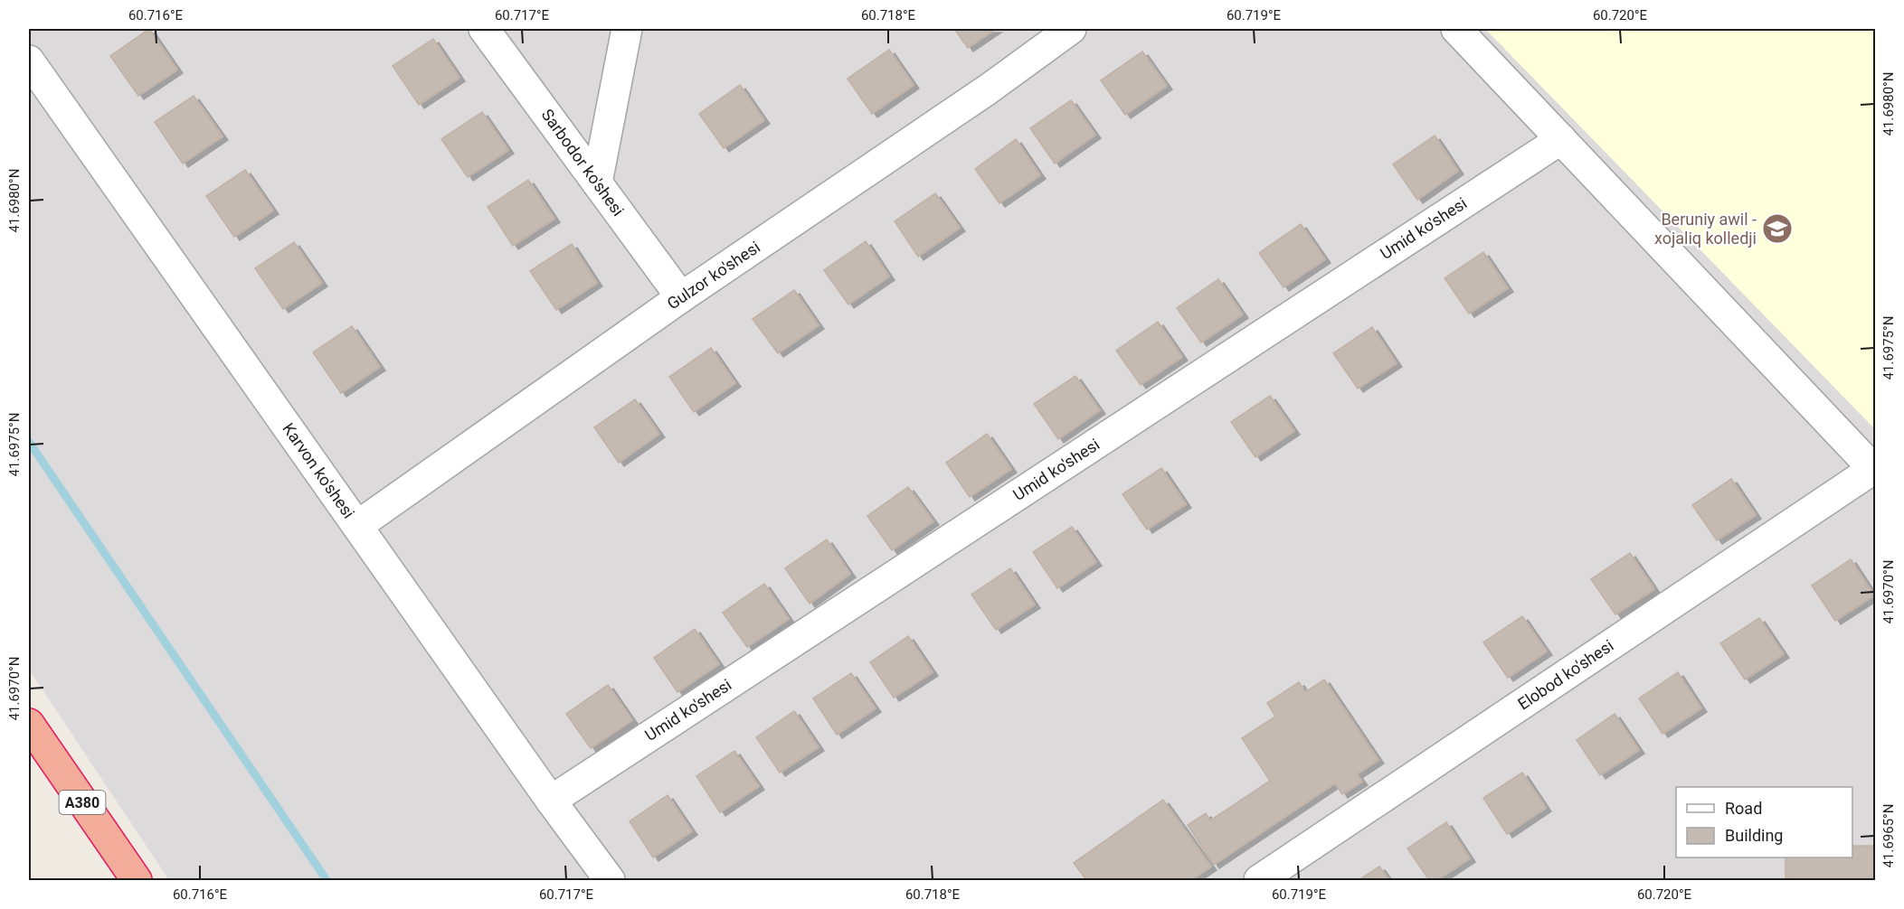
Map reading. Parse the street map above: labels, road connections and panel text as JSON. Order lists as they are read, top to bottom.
{
  "streets": {
    "highway": ["A380"],
    "street": [
      "Sarbodor ko'shesi",
      "Umid ko'shesi",
      "Gulzor ko'shesi",
      "Karvon ko'shesi",
      "Elobod ko'shesi"
    ]
  },
  "crossings": [
    ["Sarbodor ko'shesi", "Gulzor ko'shesi"],
    ["Umid ko'shesi", "Karvon ko'shesi"],
    ["Gulzor ko'shesi", "Karvon ko'shesi"]
  ],
  "places": {
    "school or university": ["Beruniy awil - xojaliq kolledji"]
  },
  "legend": ["Road", "Building"],
  "coordinates": [
    "60.716°E",
    "60.717°E",
    "60.718°E",
    "60.719°E",
    "60.720°E",
    "41.6980°N",
    "41.6975°N",
    "41.6970°N",
    "41.6965°N"
  ]
}
